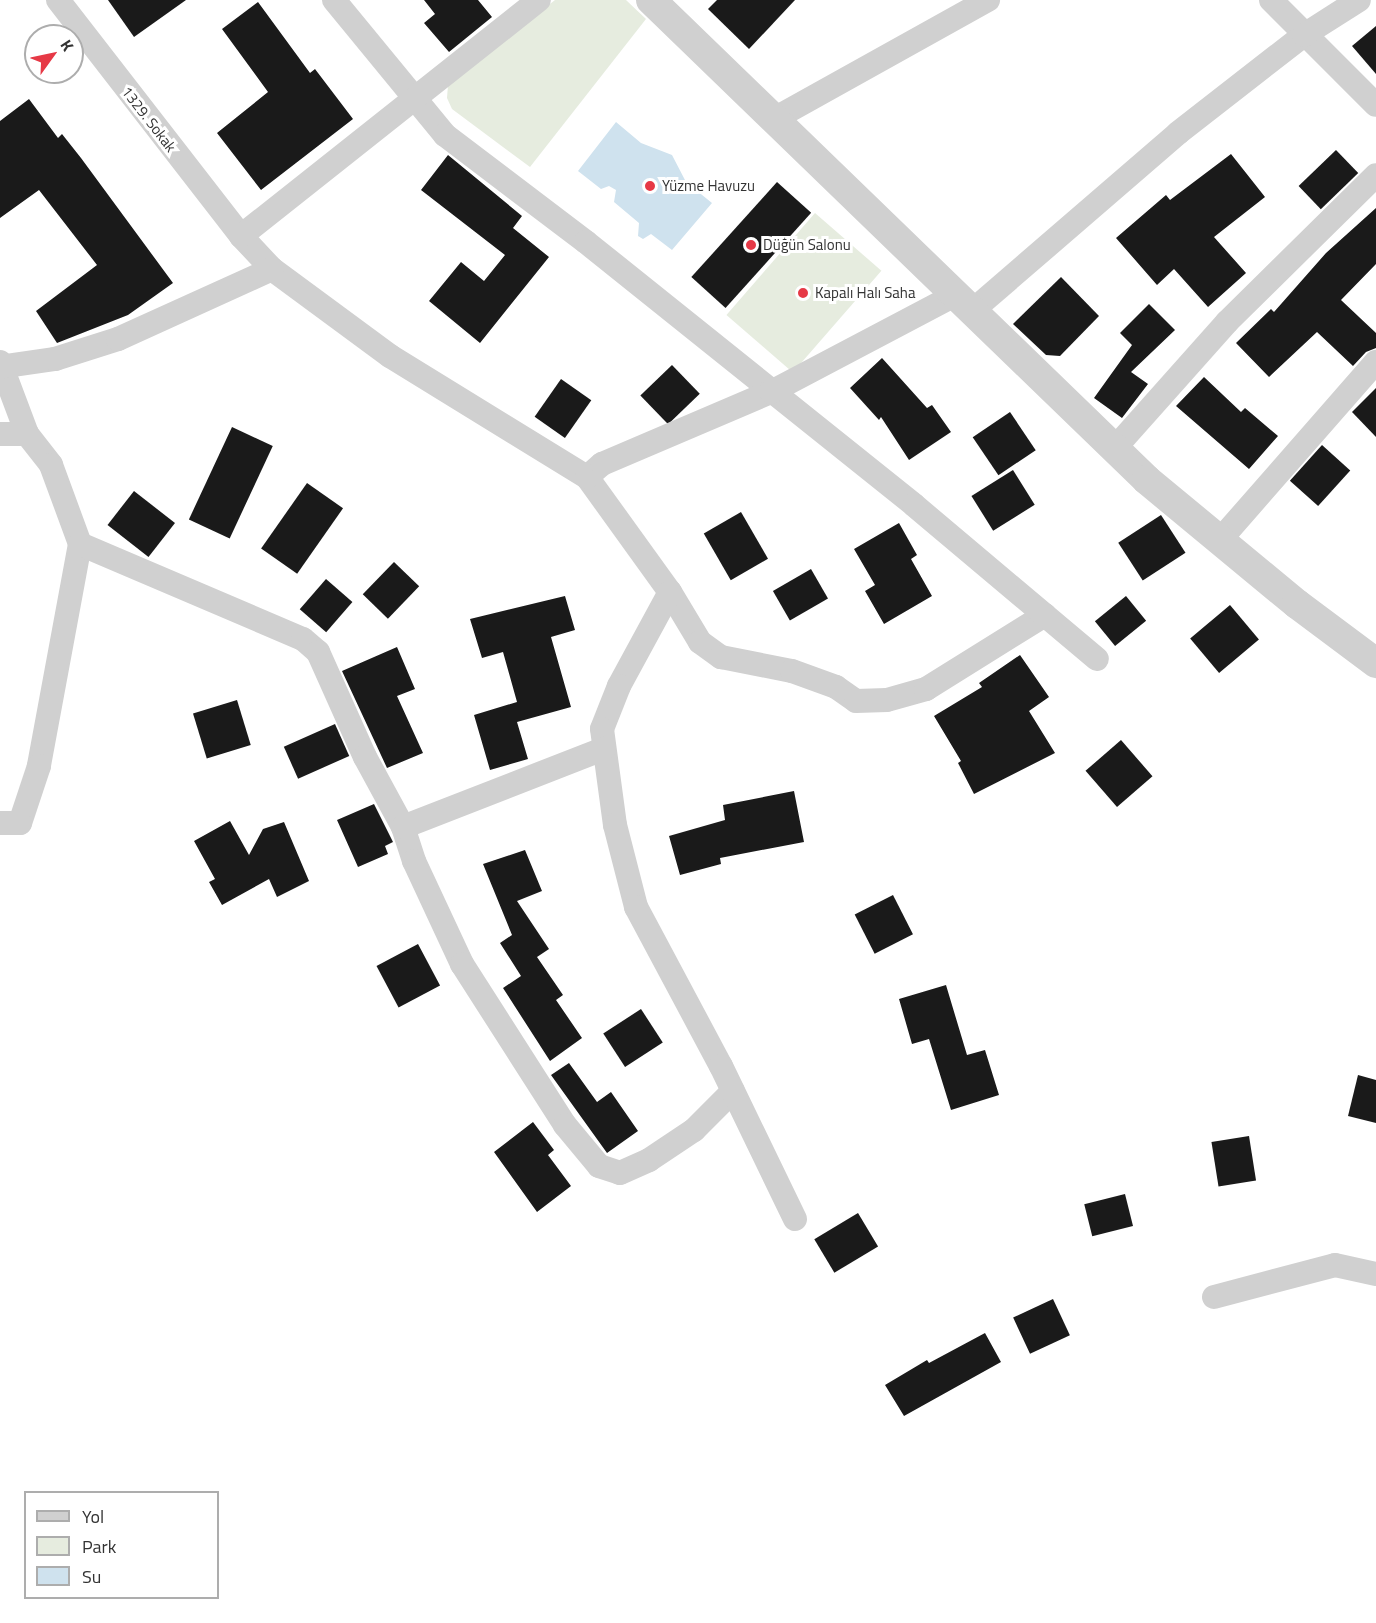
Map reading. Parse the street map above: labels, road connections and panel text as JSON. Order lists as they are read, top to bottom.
{
  "streets": {
    "street": ["1329. Sokak"]
  },
  "places": ["Yüzme Havuzu", "Düğün Salonu", "Kapalı Halı Saha"],
  "legend": ["Yol", "Park", "Su"],
  "north": "top right"
}
